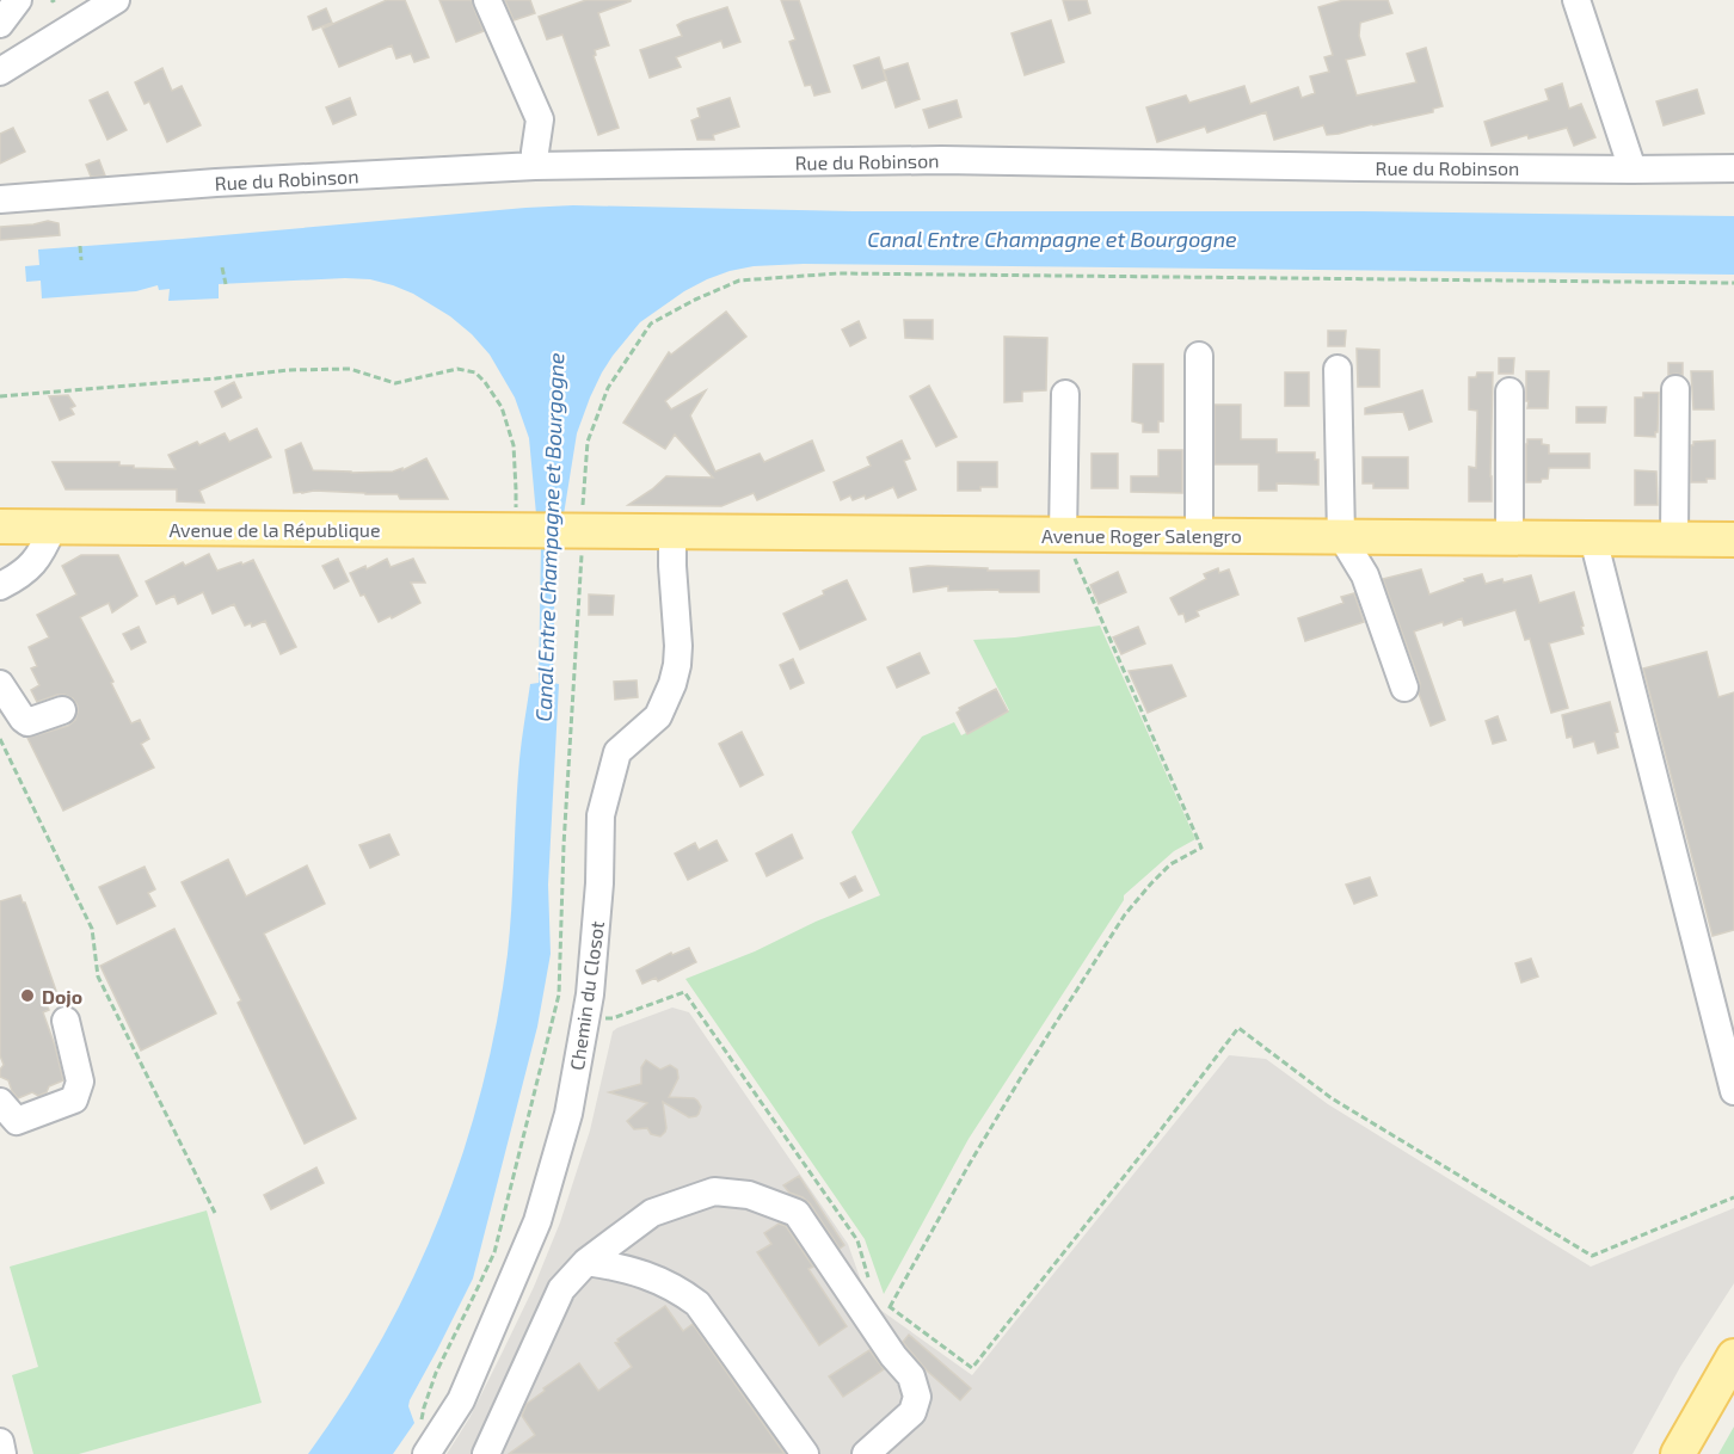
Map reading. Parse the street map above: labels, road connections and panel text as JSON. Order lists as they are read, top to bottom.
{
  "streets": {
    "main road": ["Avenue de la République", "Avenue Roger Salengro"],
    "street": ["Rue du Robinson", "Chemin du Closot"]
  },
  "crossings": [
    ["Avenue de la République", "Avenue Roger Salengro"],
    ["Avenue Roger Salengro", "Chemin du Closot"]
  ],
  "water": ["Canal Entre Champagne et Bourgogne"],
  "places": ["Dojo"]
}
